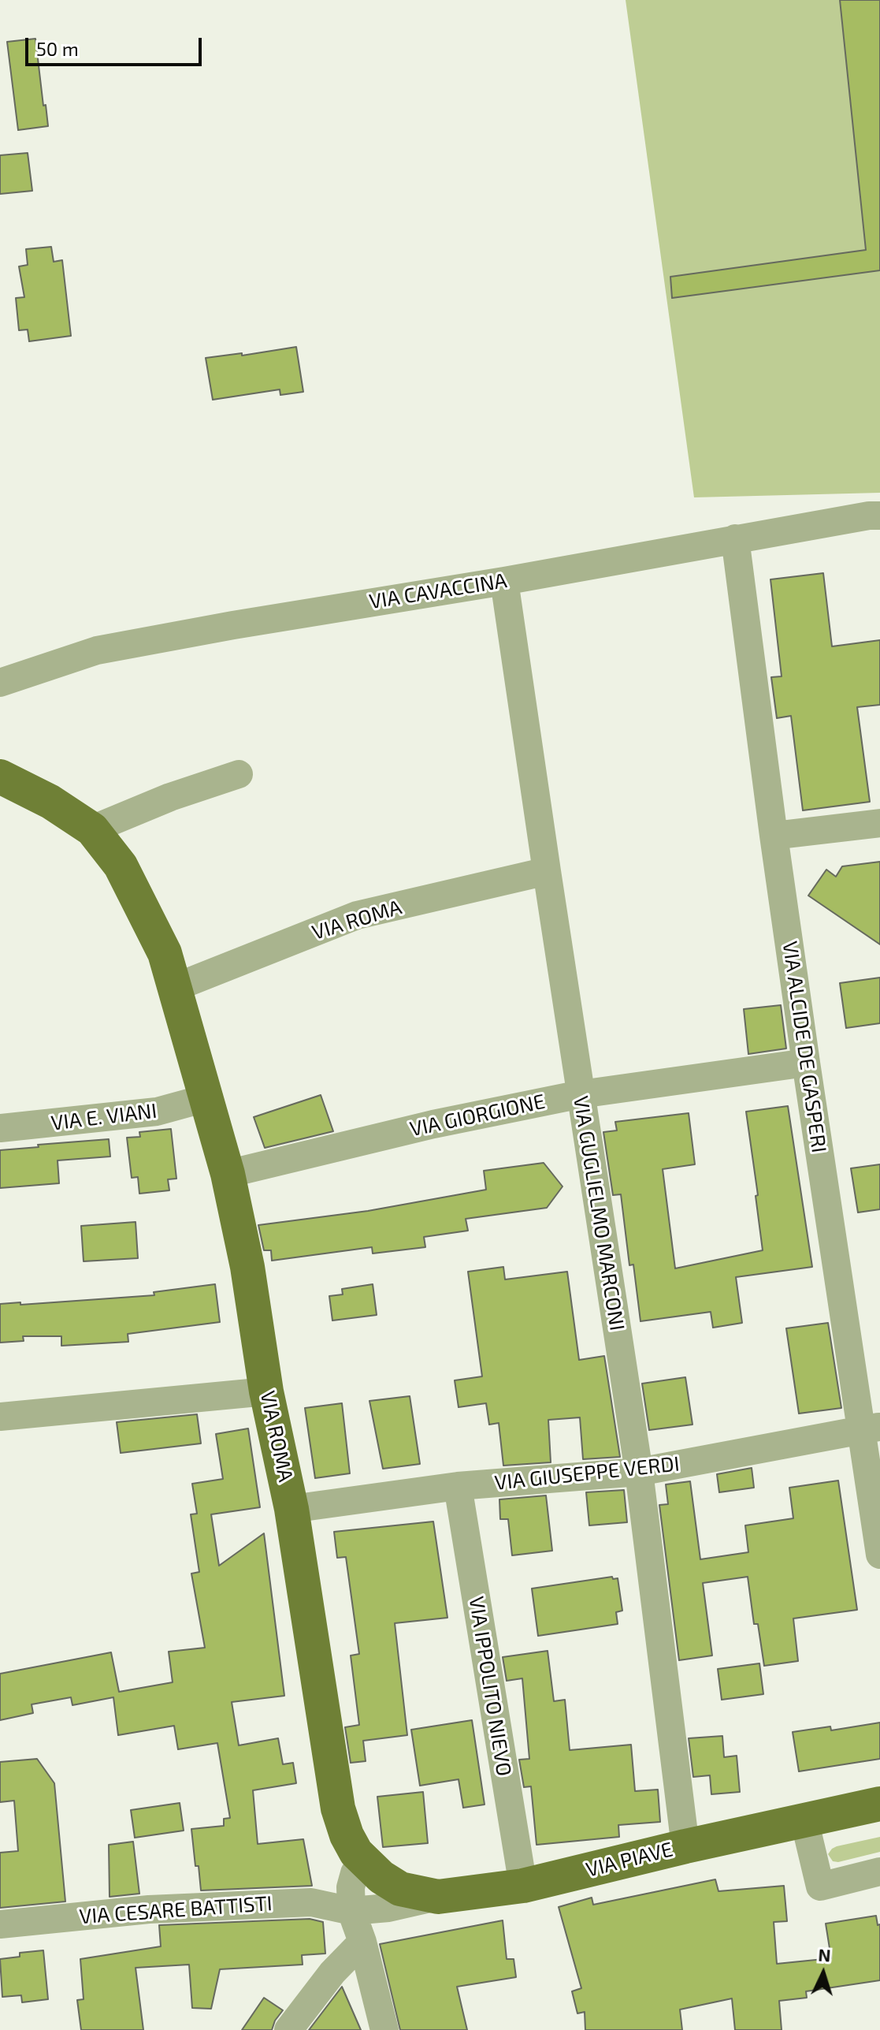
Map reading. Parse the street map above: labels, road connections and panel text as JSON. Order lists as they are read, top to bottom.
{
  "streets": {
    "main road": ["VIA ROMA", "VIA PIAVE"],
    "street": [
      "VIA CAVACCINA",
      "VIA ALCIDE DE GASPERI",
      "VIA GIORGIONE",
      "VIA E. VIANI",
      "VIA GUGLIELMO MARCONI",
      "VIA GIUSEPPE VERDI",
      "VIA IPPOLITO NIEVO",
      "VIA CESARE BATTISTI"
    ]
  },
  "crossings": [
    ["VIA CAVACCINA", "VIA ALCIDE DE GASPERI"],
    ["VIA CAVACCINA", "VIA GUGLIELMO MARCONI"],
    ["VIA ROMA", "VIA GIORGIONE"],
    ["VIA ROMA", "VIA E. VIANI"],
    ["VIA ROMA", "VIA GUGLIELMO MARCONI"],
    ["VIA ROMA", "VIA GIUSEPPE VERDI"],
    ["VIA ROMA", "VIA PIAVE"],
    ["VIA ALCIDE DE GASPERI", "VIA GIORGIONE"],
    ["VIA ALCIDE DE GASPERI", "VIA GIUSEPPE VERDI"],
    ["VIA GIORGIONE", "VIA GUGLIELMO MARCONI"],
    ["VIA GUGLIELMO MARCONI", "VIA GIUSEPPE VERDI"],
    ["VIA GUGLIELMO MARCONI", "VIA PIAVE"],
    ["VIA GIUSEPPE VERDI", "VIA IPPOLITO NIEVO"],
    ["VIA IPPOLITO NIEVO", "VIA PIAVE"],
    ["VIA PIAVE", "VIA CESARE BATTISTI"]
  ],
  "scale_bar": "50 m",
  "north": "top"
}
